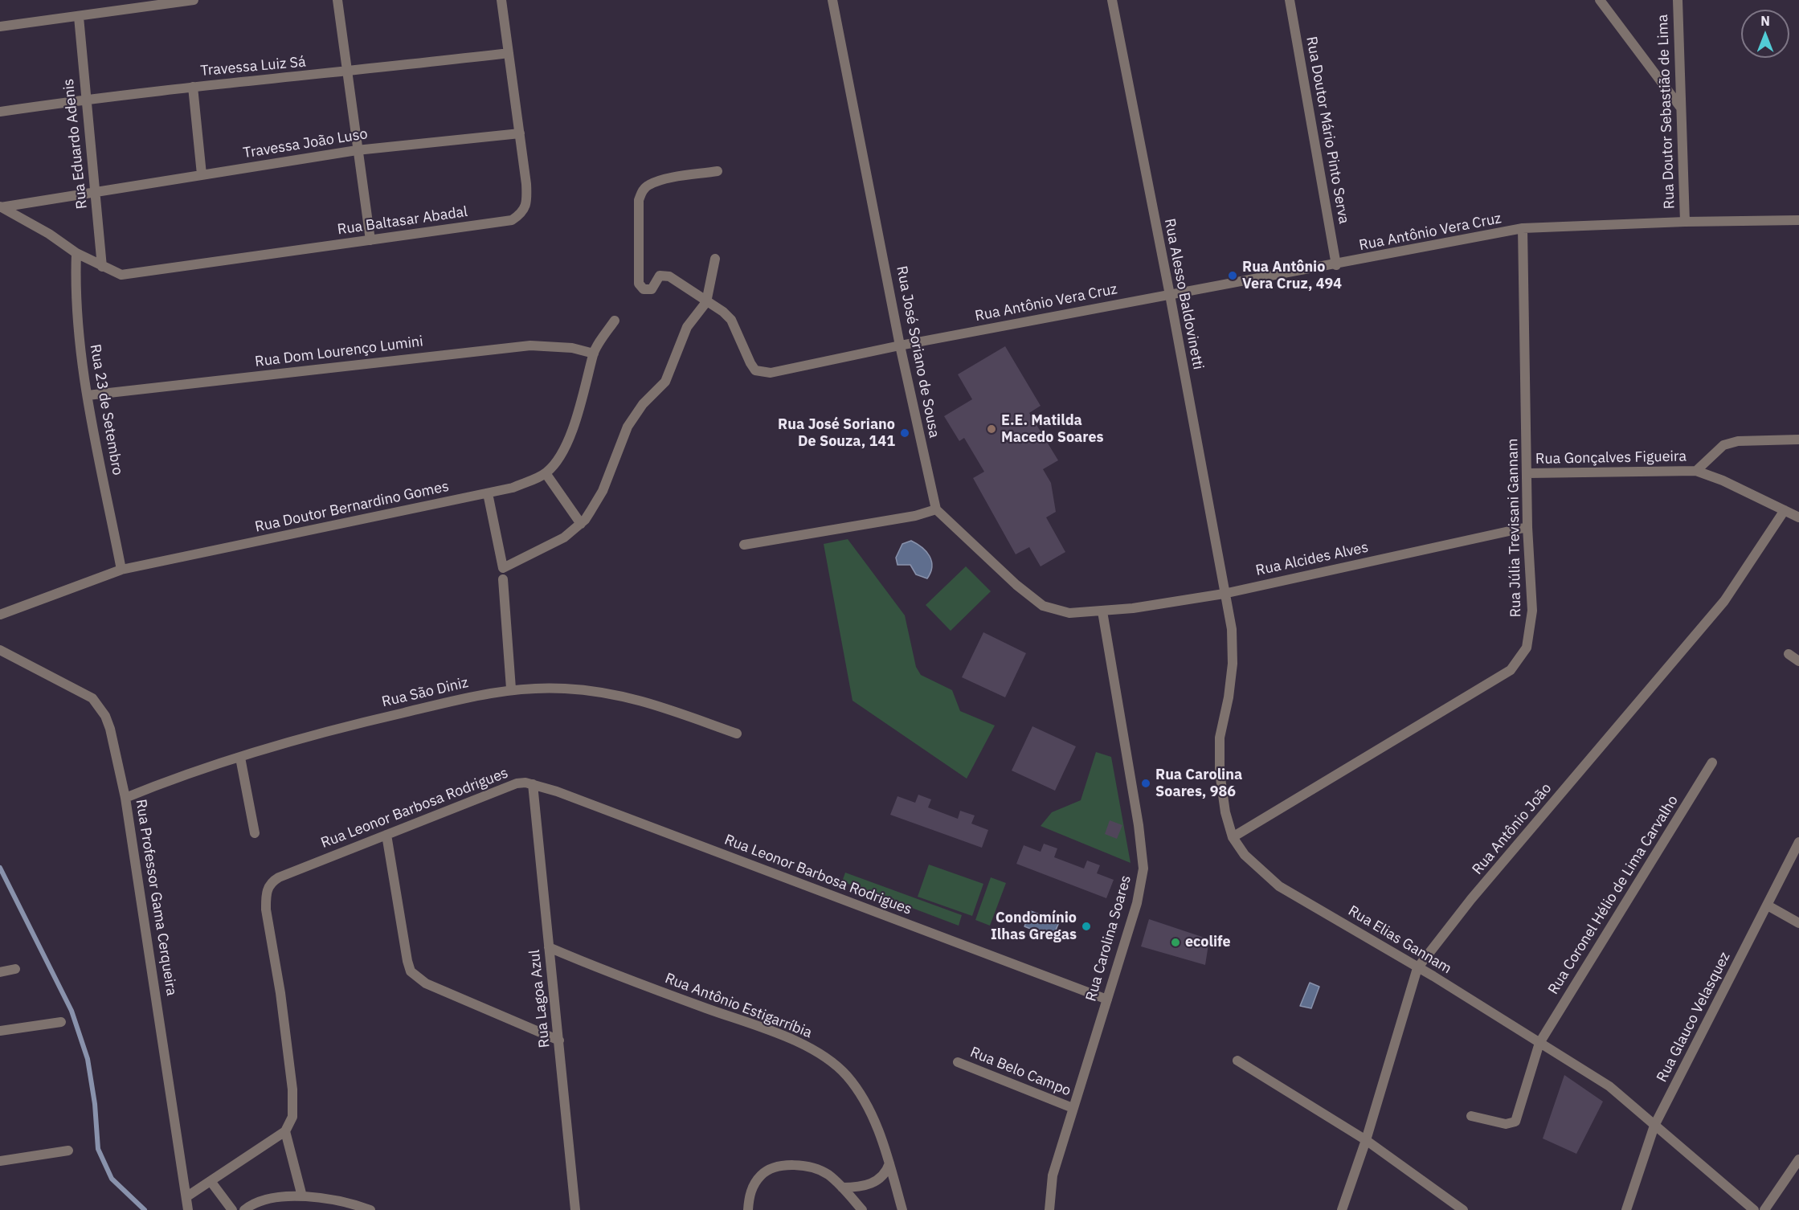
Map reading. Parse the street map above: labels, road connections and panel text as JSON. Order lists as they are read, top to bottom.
{
  "streets": {
    "street": [
      "Travessa Luiz Sá",
      "Rua Doutor Sebastião de Lima",
      "Rua Doutor Mário Pinto Serva",
      "Rua Eduardo Adenis",
      "Travessa João Luso",
      "Rua Baltasar Abadal",
      "Rua Antônio Vera Cruz",
      "Rua Alesso Baldovinetti",
      "Rua Dom Lourenço Lumini",
      "Rua José Soriano de Sousa",
      "Rua 23 de Setembro",
      "Rua Gonçalves Figueira",
      "Rua Doutor Bernardino Gomes",
      "Rua Júlia Trevisani Gannam",
      "Rua Alcides Alves",
      "Rua São Diniz",
      "Rua Leonor Barbosa Rodrigues",
      "Rua Antônio João",
      "Rua Coronel Hélio de Lima Carvalho",
      "Rua Professor Gama Cerqueira",
      "Rua Carolina Soares",
      "Rua Elias Gannam",
      "Rua Lagoa Azul",
      "Rua Antônio Estigarríbia",
      "Rua Glauco Velasquez",
      "Rua Belo Campo"
    ]
  },
  "crossings": [
    ["Travessa Luiz Sá", "Rua Eduardo Adenis"],
    ["Travessa Luiz Sá", "Rua Baltasar Abadal"],
    ["Rua Doutor Sebastião de Lima", "Rua Antônio Vera Cruz"],
    ["Rua Doutor Mário Pinto Serva", "Rua Antônio Vera Cruz"],
    ["Rua Eduardo Adenis", "Travessa João Luso"],
    ["Rua Eduardo Adenis", "Rua Baltasar Abadal"],
    ["Travessa João Luso", "Rua Baltasar Abadal"],
    ["Rua Baltasar Abadal", "Rua 23 de Setembro"],
    ["Rua Antônio Vera Cruz", "Rua Alesso Baldovinetti"],
    ["Rua Antônio Vera Cruz", "Rua José Soriano de Sousa"],
    ["Rua Antônio Vera Cruz", "Rua Júlia Trevisani Gannam"],
    ["Rua Alesso Baldovinetti", "Rua Alcides Alves"],
    ["Rua Alesso Baldovinetti", "Rua Elias Gannam"],
    ["Rua Dom Lourenço Lumini", "Rua 23 de Setembro"],
    ["Rua 23 de Setembro", "Rua Doutor Bernardino Gomes"],
    ["Rua Gonçalves Figueira", "Rua Júlia Trevisani Gannam"],
    ["Rua Júlia Trevisani Gannam", "Rua Alcides Alves"],
    ["Rua Júlia Trevisani Gannam", "Rua Elias Gannam"],
    ["Rua Alcides Alves", "Rua Carolina Soares"],
    ["Rua Alcides Alves", "Rua Elias Gannam"],
    ["Rua São Diniz", "Rua Professor Gama Cerqueira"],
    ["Rua Leonor Barbosa Rodrigues", "Rua Carolina Soares"],
    ["Rua Leonor Barbosa Rodrigues", "Rua Lagoa Azul"],
    ["Rua Antônio João", "Rua Elias Gannam"],
    ["Rua Coronel Hélio de Lima Carvalho", "Rua Elias Gannam"],
    ["Rua Carolina Soares", "Rua Belo Campo"],
    ["Rua Elias Gannam", "Rua Glauco Velasquez"],
    ["Rua Lagoa Azul", "Rua Antônio Estigarríbia"]
  ],
  "places": [
    "Rua Antônio Vera Cruz, 494",
    "E.E. Matilda Macedo Soares",
    "Rua José Soriano De Souza, 141",
    "Rua Carolina Soares, 986",
    "Condomínio Ilhas Gregas",
    "ecolife"
  ],
  "north": "top"
}
